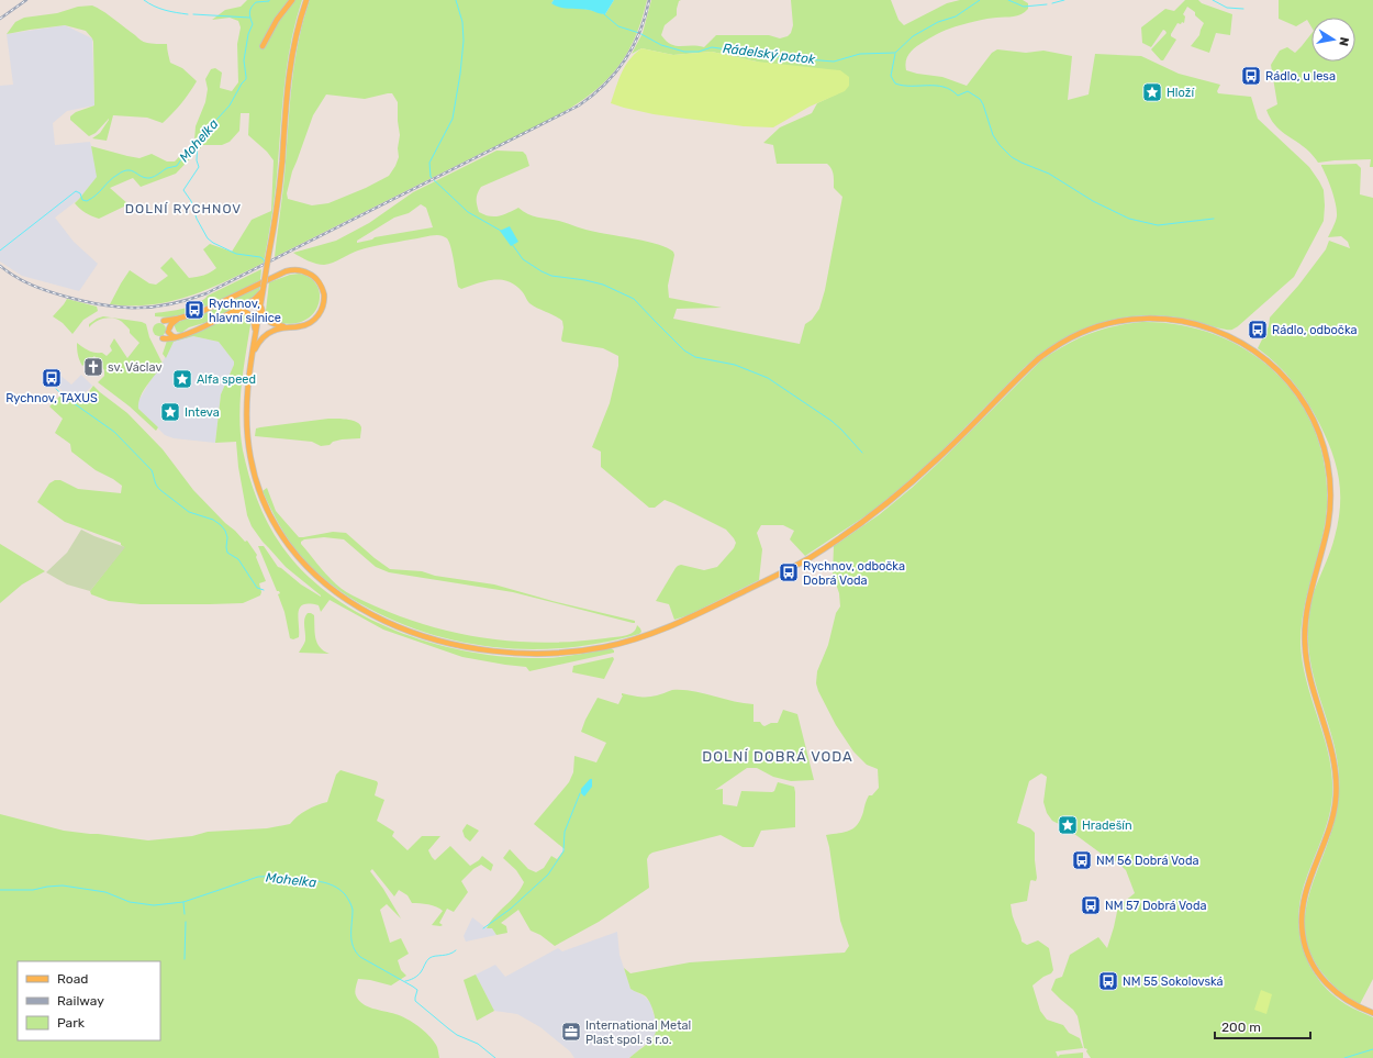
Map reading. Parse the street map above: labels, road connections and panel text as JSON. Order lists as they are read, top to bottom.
{
  "districts": ["DOLNÍ RYCHNOV", "DOLNÍ DOBRÁ VODA"],
  "water": ["Rádelský potok", "Mohelka"],
  "places": {
    "bus stop": [
      "Rádlo, u lesa",
      "Rychnov, hlavní silnice",
      "Rádlo, odbočka",
      "Rychnov, TAXUS",
      "Rychnov, odbočka Dobrá Voda",
      "NM 56 Dobrá Voda",
      "NM 57 Dobrá Voda",
      "NM 55 Sokolovská"
    ],
    "place": [
      "Hloží",
      "Alfa speed",
      "Inteva",
      "Hradešín"
    ],
    "church": ["sv. Václav"],
    "office": ["International Metal Plast spol. s r.o."]
  },
  "legend": ["Road", "Railway", "Park"],
  "scale_bar": "200 m",
  "north": "right"
}
